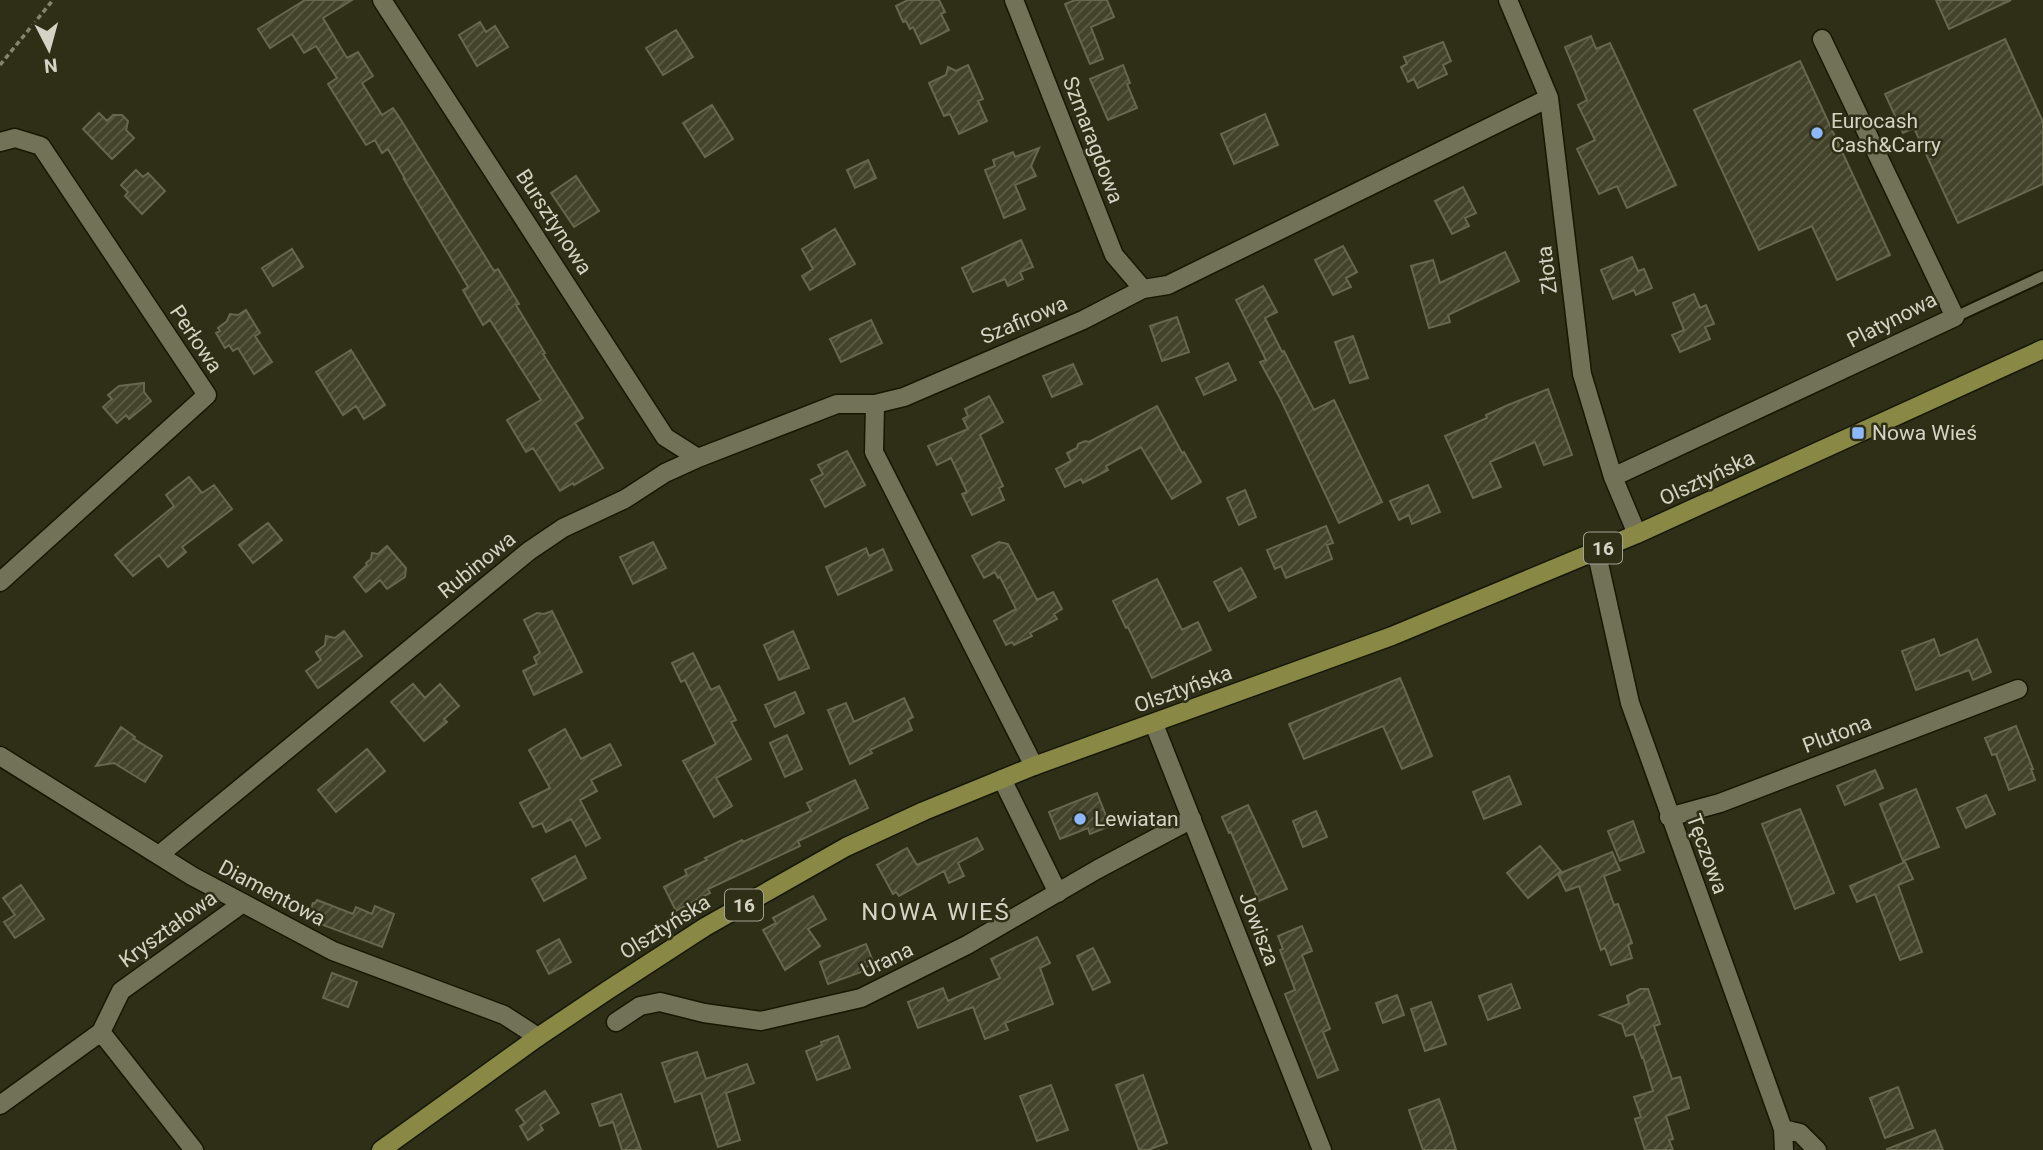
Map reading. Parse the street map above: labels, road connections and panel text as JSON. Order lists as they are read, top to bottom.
{
  "streets": {
    "main road": ["Olsztyńska", "16"],
    "street": [
      "Szmaragdowa",
      "Bursztynowa",
      "Złota",
      "Szafirowa",
      "Platynowa",
      "Perłowa",
      "Rubinowa",
      "Plutona",
      "Tęczowa",
      "Diamentowa",
      "Kryształowa",
      "Jowisza",
      "Urana"
    ]
  },
  "crossings": [
    ["Szmaragdowa", "Szafirowa"],
    ["Bursztynowa", "Rubinowa"],
    ["Złota", "Szafirowa"],
    ["Złota", "Platynowa"],
    ["Złota", "Olsztyńska"],
    ["Szafirowa", "Rubinowa"],
    ["Olsztyńska", "Tęczowa"],
    ["Olsztyńska", "Diamentowa"],
    ["Olsztyńska", "Jowisza"],
    ["Rubinowa", "Diamentowa"],
    ["Plutona", "Tęczowa"],
    ["Diamentowa", "Kryształowa"],
    ["Jowisza", "Urana"]
  ],
  "districts": ["NOWA WIEŚ"],
  "places": {
    "other": ["Eurocash Cash&Carry", "Lewiatan"],
    "transit": ["Nowa Wieś"]
  },
  "north": "bottom"
}
